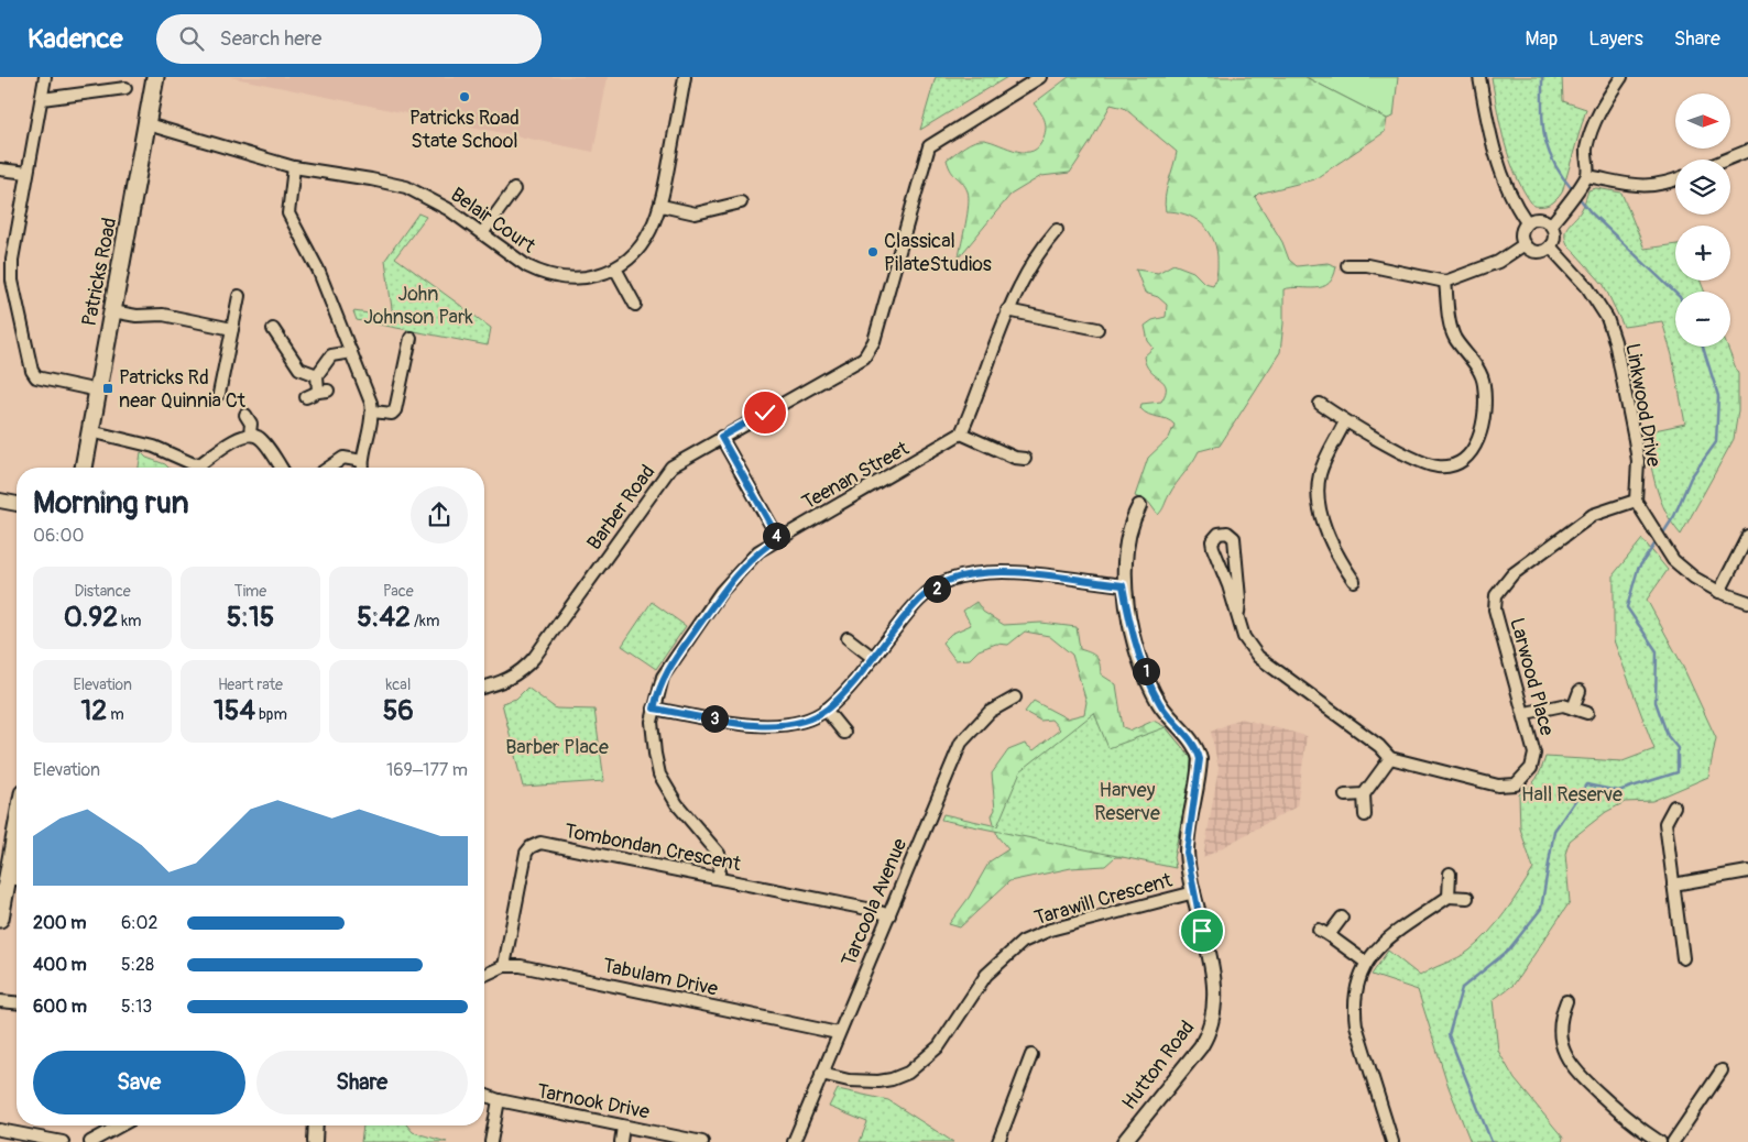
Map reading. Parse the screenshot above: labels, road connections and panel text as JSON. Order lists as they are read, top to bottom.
{
  "streets": {
    "main road": ["Patricks Road"],
    "street": [
      "Belair Court",
      "Linkwood Drive",
      "Teenan Street",
      "Barber Road",
      "Larwood Place",
      "Tombondan Crescent",
      "Tarawill Crescent",
      "Tarcoola Avenue",
      "Tabulam Drive",
      "Hutton Road",
      "Tarnook Drive"
    ]
  },
  "crossings": [
    ["Belair Court", "Patricks Road"],
    ["Linkwood Drive", "Larwood Place"],
    ["Teenan Street", "Tombondan Crescent"],
    ["Tombondan Crescent", "Tarcoola Avenue"],
    ["Tombondan Crescent", "Tabulam Drive"],
    ["Tarawill Crescent", "Tarcoola Avenue"],
    ["Tarawill Crescent", "Hutton Road"],
    ["Tarcoola Avenue", "Tabulam Drive"]
  ],
  "parks": [
    "John Johnson Park",
    "Barber Place",
    "Harvey Reserve",
    "Hall Reserve"
  ],
  "places": {
    "other": ["Patricks Road State School", "Classical PilateStudios"],
    "transit": ["Patricks Rd near Quinnia Ct"]
  },
  "north": "right",
  "page": {
    "header": "Kadence",
    "search": "Search here",
    "nav": ["Map", "Layers", "Share"],
    "map_buttons": ["+", "−"],
    "heading": ["Morning run", "06:00"],
    "pins": [
      "4",
      "2",
      "1",
      "3"
    ],
    "stats": [
      ["Distance", "0.92 km"],
      ["Time", "5:15"],
      ["Pace", "5:42 /km"],
      ["Elevation", "12 m"],
      ["Heart rate", "154 bpm"],
      ["kcal", "56"]
    ],
    "chart": ["Elevation", "169–177 m"],
    "list": [
      {
        "name": "200 m",
        "note": "6:02"
      },
      {
        "name": "400 m",
        "note": "5:28"
      },
      {
        "name": "600 m",
        "note": "5:13"
      }
    ],
    "buttons": ["Save", "Share"]
  }
}
